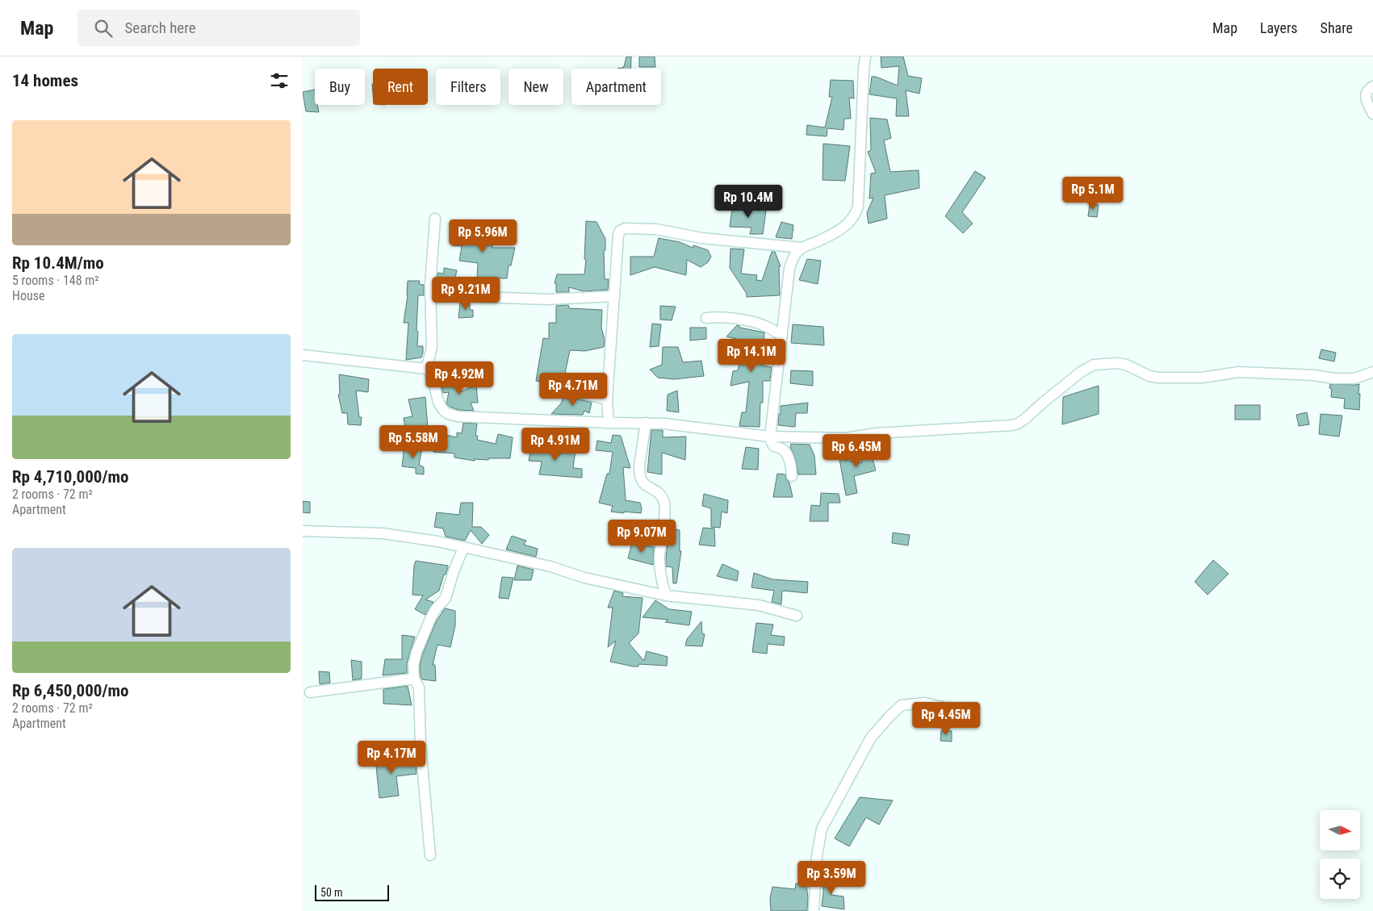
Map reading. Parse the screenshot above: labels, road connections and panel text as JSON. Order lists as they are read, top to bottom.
{
  "scale_bar": "50 m",
  "north": "right",
  "page": {
    "header": "Map",
    "search": "Search here",
    "nav": ["Map", "Layers", "Share"],
    "heading": "14 homes",
    "chip": [
      "Buy",
      "Rent",
      "Filters",
      "New",
      "Apartment"
    ],
    "list": [
      {
        "name": "Rp 10.4M/mo",
        "note": "5 rooms · 148 m² · House"
      },
      {
        "name": "Rp 4,710,000/mo",
        "note": "2 rooms · 72 m² · Apartment"
      },
      {
        "name": "Rp 6,450,000/mo",
        "note": "2 rooms · 72 m² · Apartment"
      }
    ],
    "price": [
      "Rp 5.1M",
      "Rp 10.4M",
      "Rp 5.96M",
      "Rp 9.21M",
      "Rp 14.1M",
      "Rp 4.92M",
      "Rp 4.71M",
      "Rp 5.58M",
      "Rp 4.91M",
      "Rp 6.45M",
      "Rp 9.07M",
      "Rp 4.45M",
      "Rp 4.17M",
      "Rp 3.59M"
    ],
    "scale": "50 m"
  }
}
